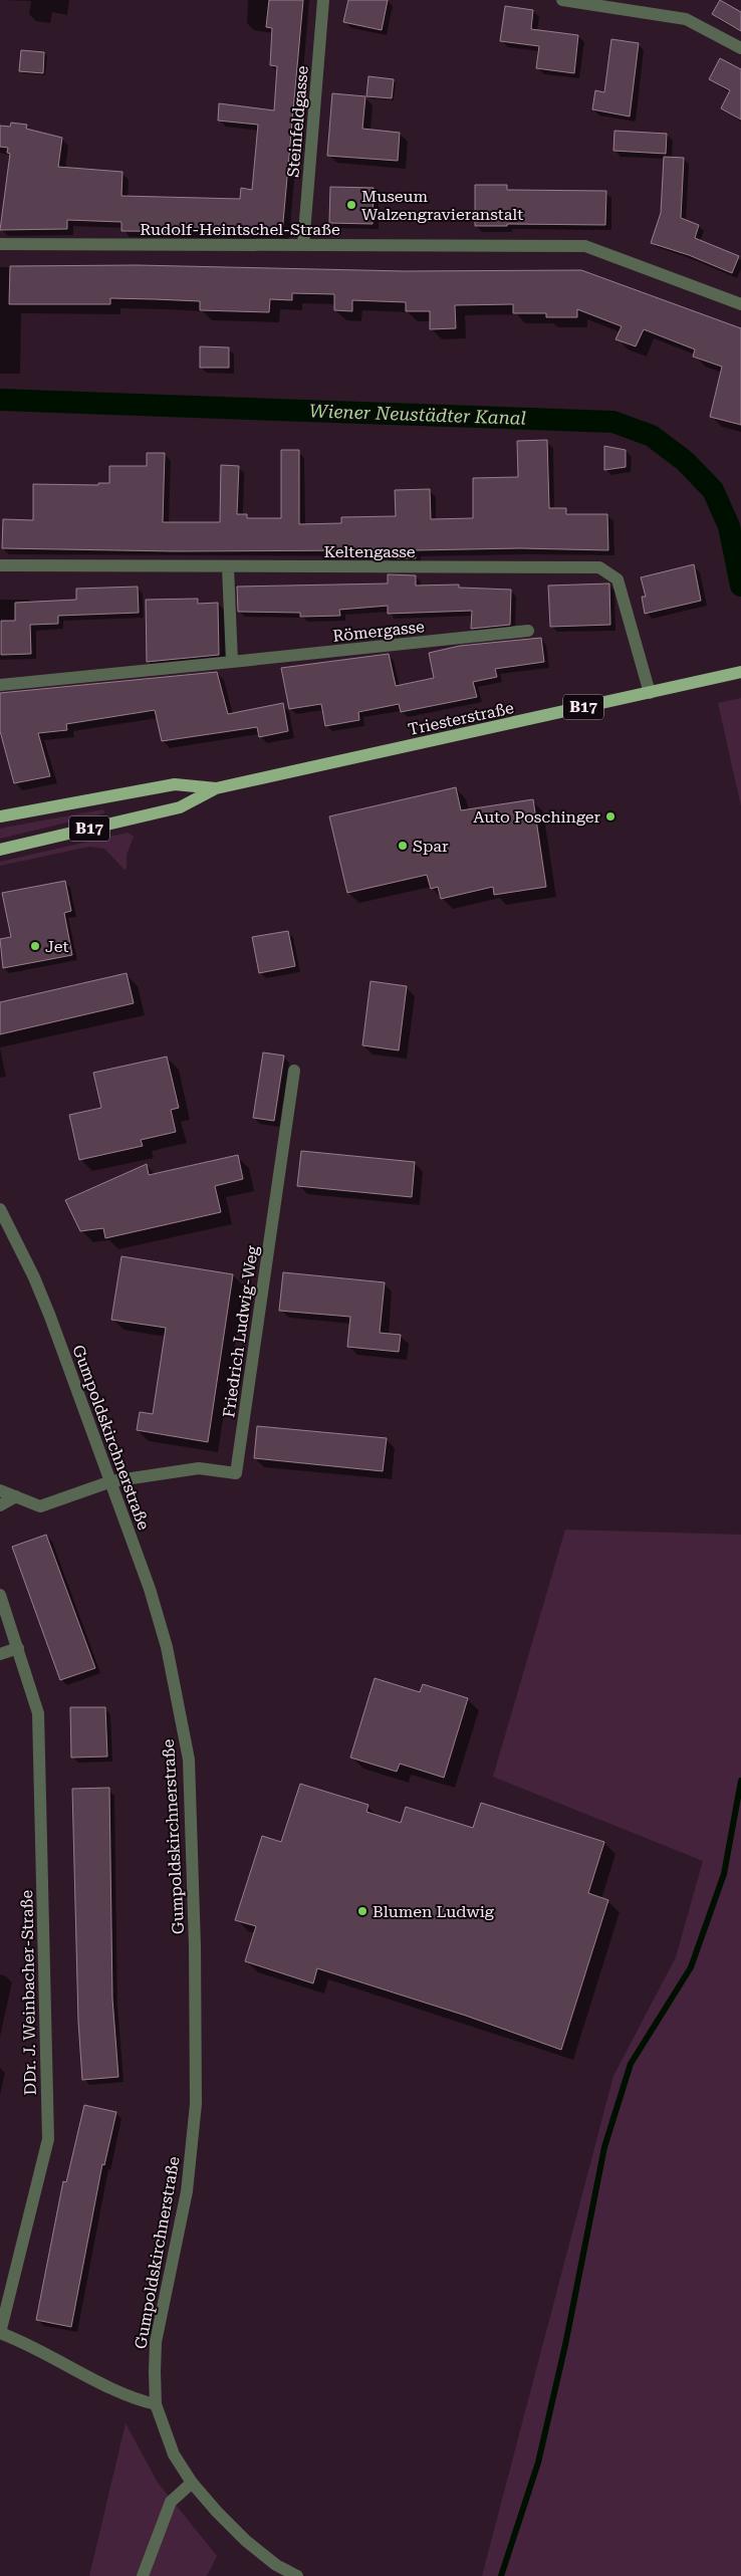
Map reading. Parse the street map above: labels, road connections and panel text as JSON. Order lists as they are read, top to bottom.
{
  "streets": {
    "main road": ["B17", "Triesterstraße"],
    "street": [
      "Steinfeldgasse",
      "Rudolf-Heintschel-Straße",
      "Keltengasse",
      "Römergasse",
      "Friedrich Ludwig-Weg",
      "Gumpoldskirchnerstraße",
      "DDr. J. Weinbacher-Straße"
    ]
  },
  "crossings": [
    ["Steinfeldgasse", "Rudolf-Heintschel-Straße"],
    ["Keltengasse", "Triesterstraße"],
    ["Friedrich Ludwig-Weg", "Gumpoldskirchnerstraße"]
  ],
  "water": ["Wiener Neustädter Kanal"],
  "places": [
    "Museum Walzengravieranstalt",
    "Auto Poschinger",
    "Spar",
    "Jet",
    "Blumen Ludwig"
  ]
}
